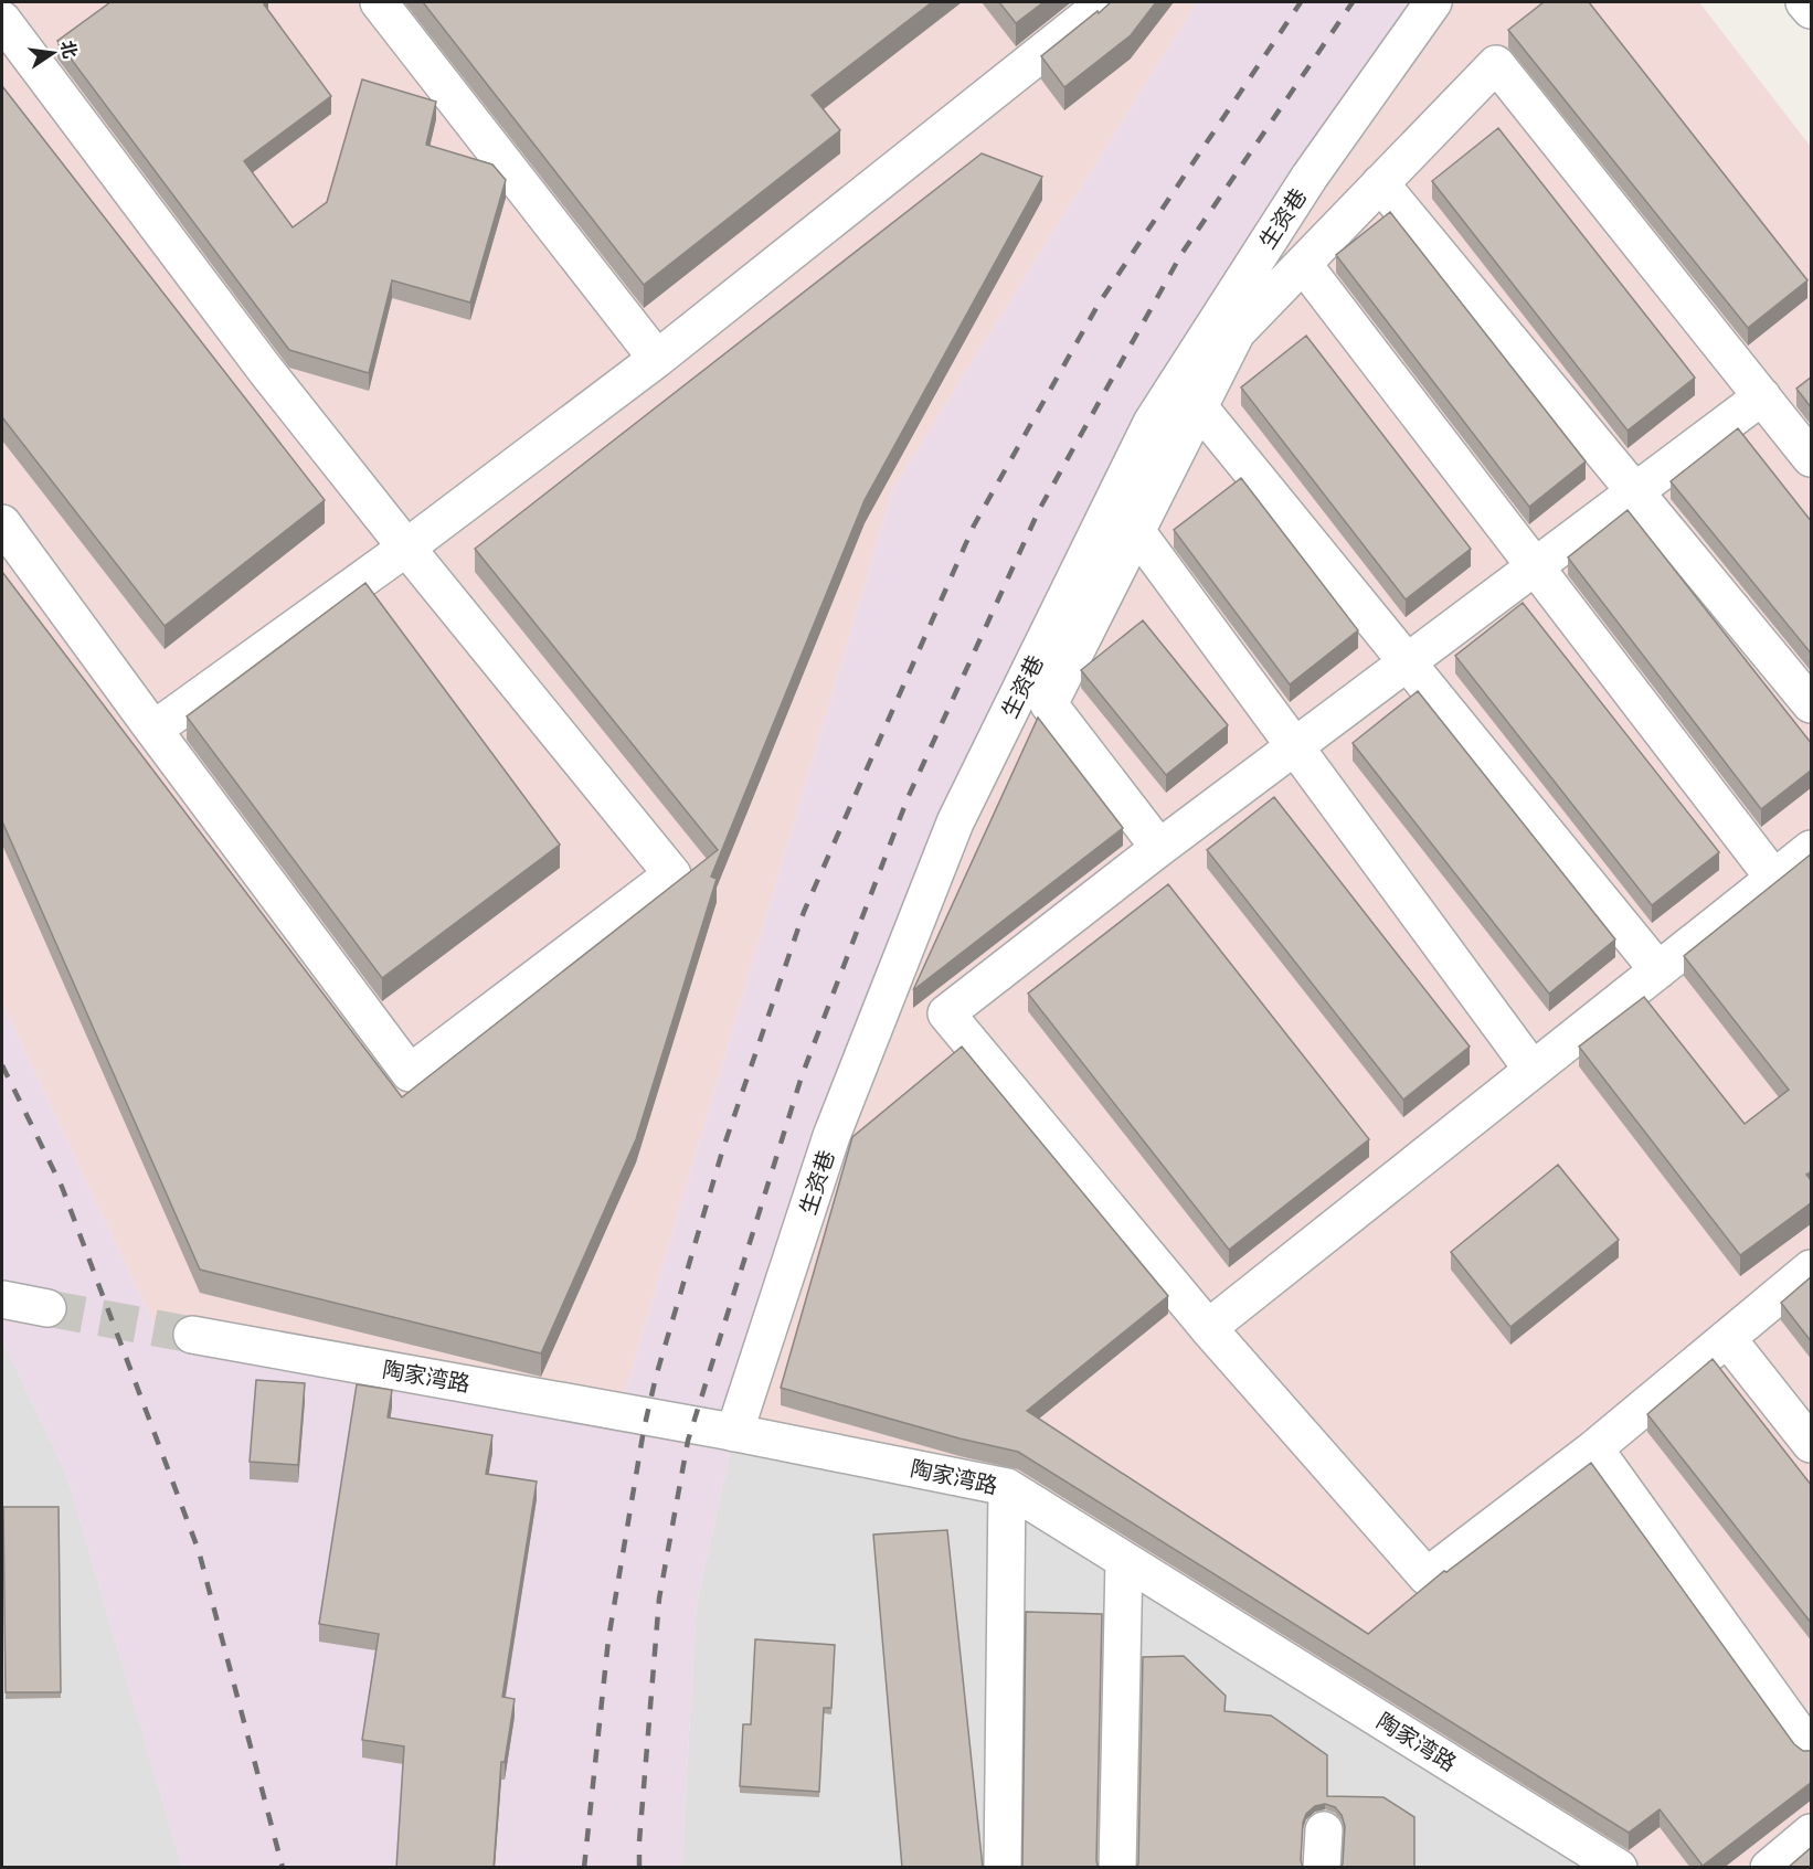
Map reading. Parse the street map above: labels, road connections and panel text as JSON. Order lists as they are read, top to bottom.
{
  "streets": {
    "street": ["生资巷", "陶家湾路"]
  },
  "crossings": [
    ["生资巷", "陶家湾路"]
  ],
  "north": "right"
}
